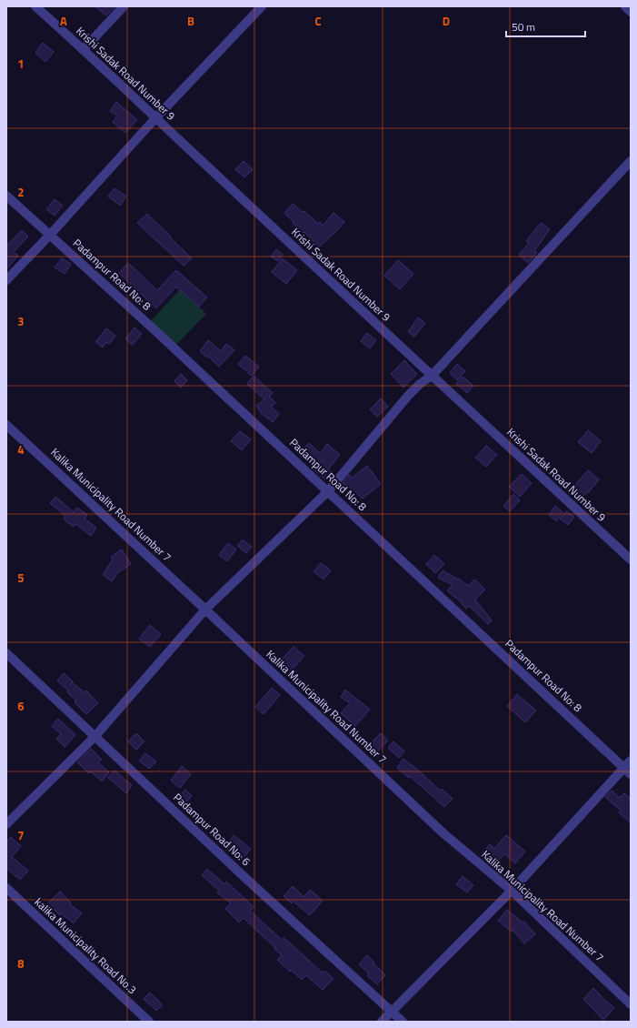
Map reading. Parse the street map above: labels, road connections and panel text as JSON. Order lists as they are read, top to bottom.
{
  "streets": {
    "street": [
      "Krishi Sadak Road Number 9",
      "Padampur Road No: 8",
      "Kalika Municipality Road Number 7",
      "Padampur Road No: 6",
      "kalika Municipality Road No.3"
    ]
  },
  "scale_bar": "50 m",
  "grid": {
    "columns": [
      "A",
      "B",
      "C",
      "D"
    ],
    "rows": [
      "1",
      "2",
      "3",
      "4",
      "5",
      "6",
      "7",
      "8"
    ]
  }
}
